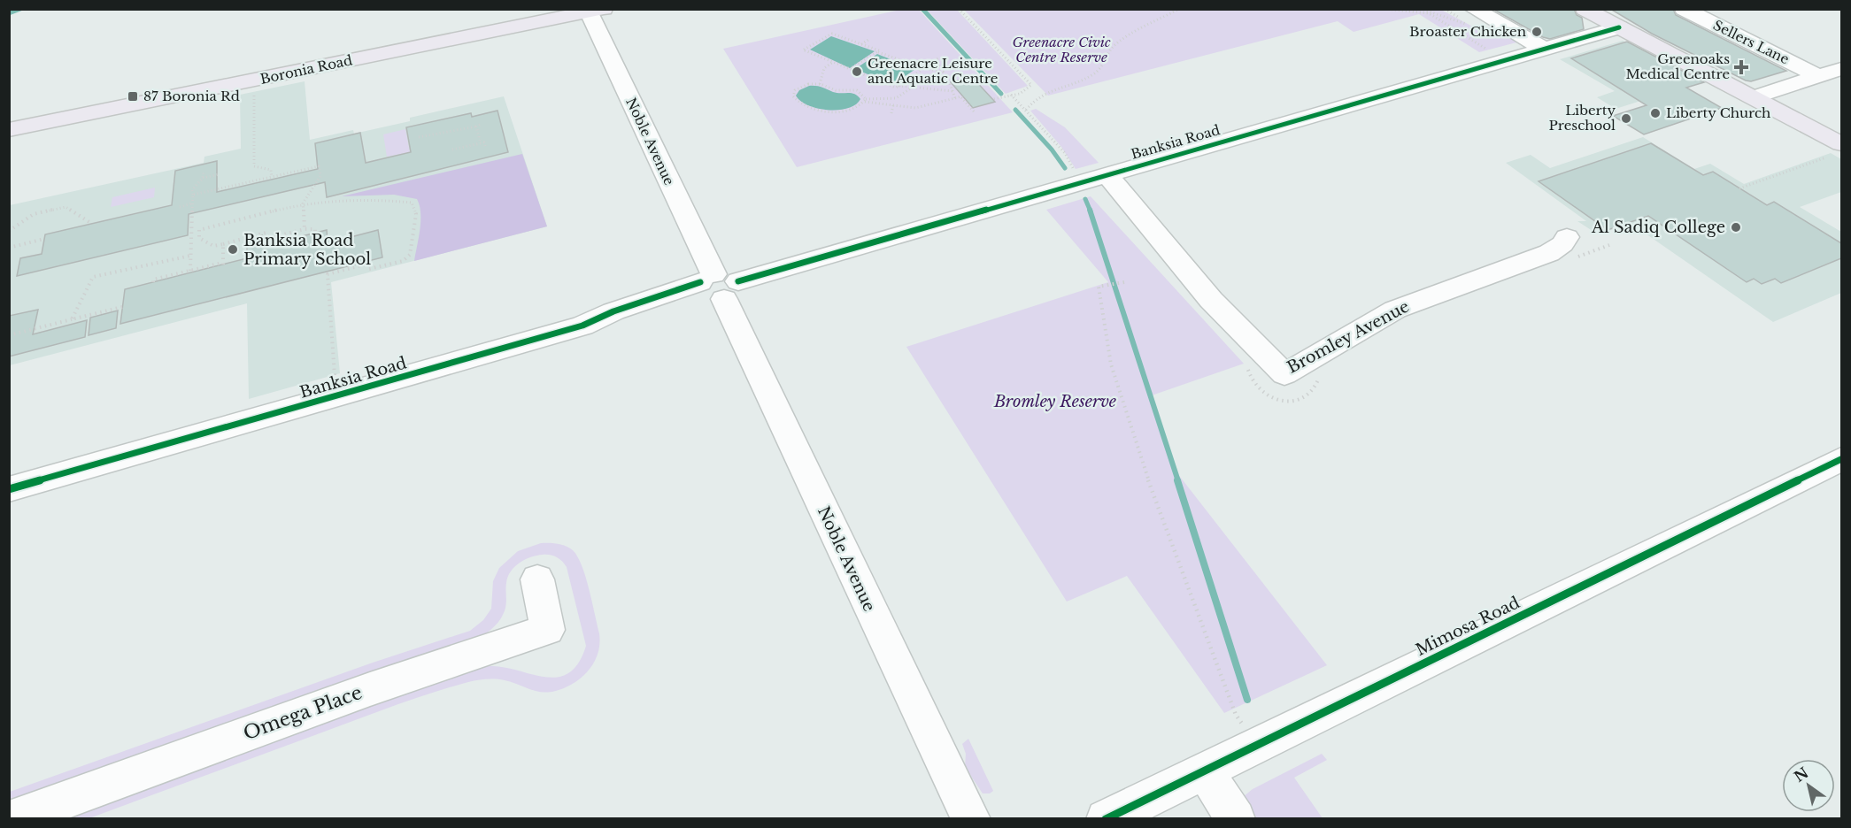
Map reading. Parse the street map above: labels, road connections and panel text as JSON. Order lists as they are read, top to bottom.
{
  "streets": {
    "main road": ["Boronia Road"],
    "street": [
      "Sellers Lane",
      "Noble Avenue",
      "Banksia Road",
      "Bromley Avenue",
      "Mimosa Road",
      "Omega Place"
    ]
  },
  "crossings": [
    ["Boronia Road", "Noble Avenue"],
    ["Noble Avenue", "Banksia Road"],
    ["Banksia Road", "Bromley Avenue"]
  ],
  "parks": ["Greenacre Civic Centre Reserve", "Bromley Reserve"],
  "places": {
    "other": [
      "Broaster Chicken",
      "Greenacre Leisure and Aquatic Centre",
      "Liberty Church",
      "Liberty Preschool",
      "Al Sadiq College",
      "Banksia Road Primary School"
    ],
    "health": ["Greenoaks Medical Centre"],
    "transit": ["87 Boronia Rd"]
  },
  "north": "top left"
}
